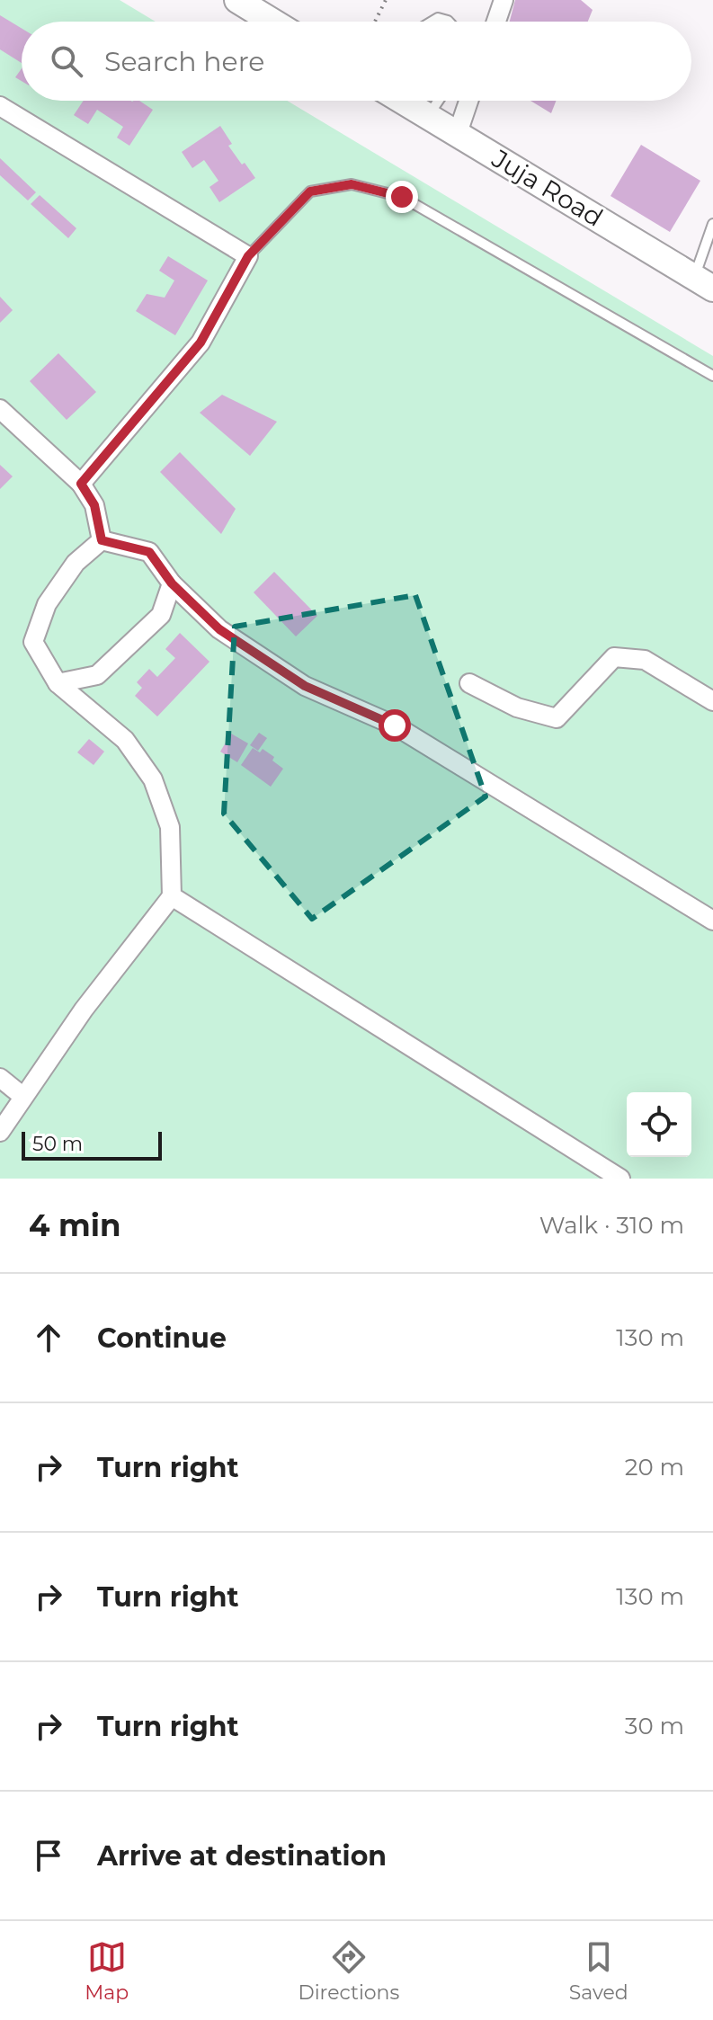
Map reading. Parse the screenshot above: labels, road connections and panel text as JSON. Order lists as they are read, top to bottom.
{
  "streets": {
    "main road": ["Juja Road"]
  },
  "scale_bar": "50 m",
  "page": {
    "search": "Search here",
    "scale": "50 m",
    "heading": ["4 min", "Walk · 310 m"],
    "list": [
      ["Continue", "130 m"],
      ["Turn right", "20 m"],
      ["Turn right", "130 m"],
      ["Turn right", "30 m"],
      "Arrive at destination"
    ],
    "nav": ["Map", "Directions", "Saved"]
  }
}
